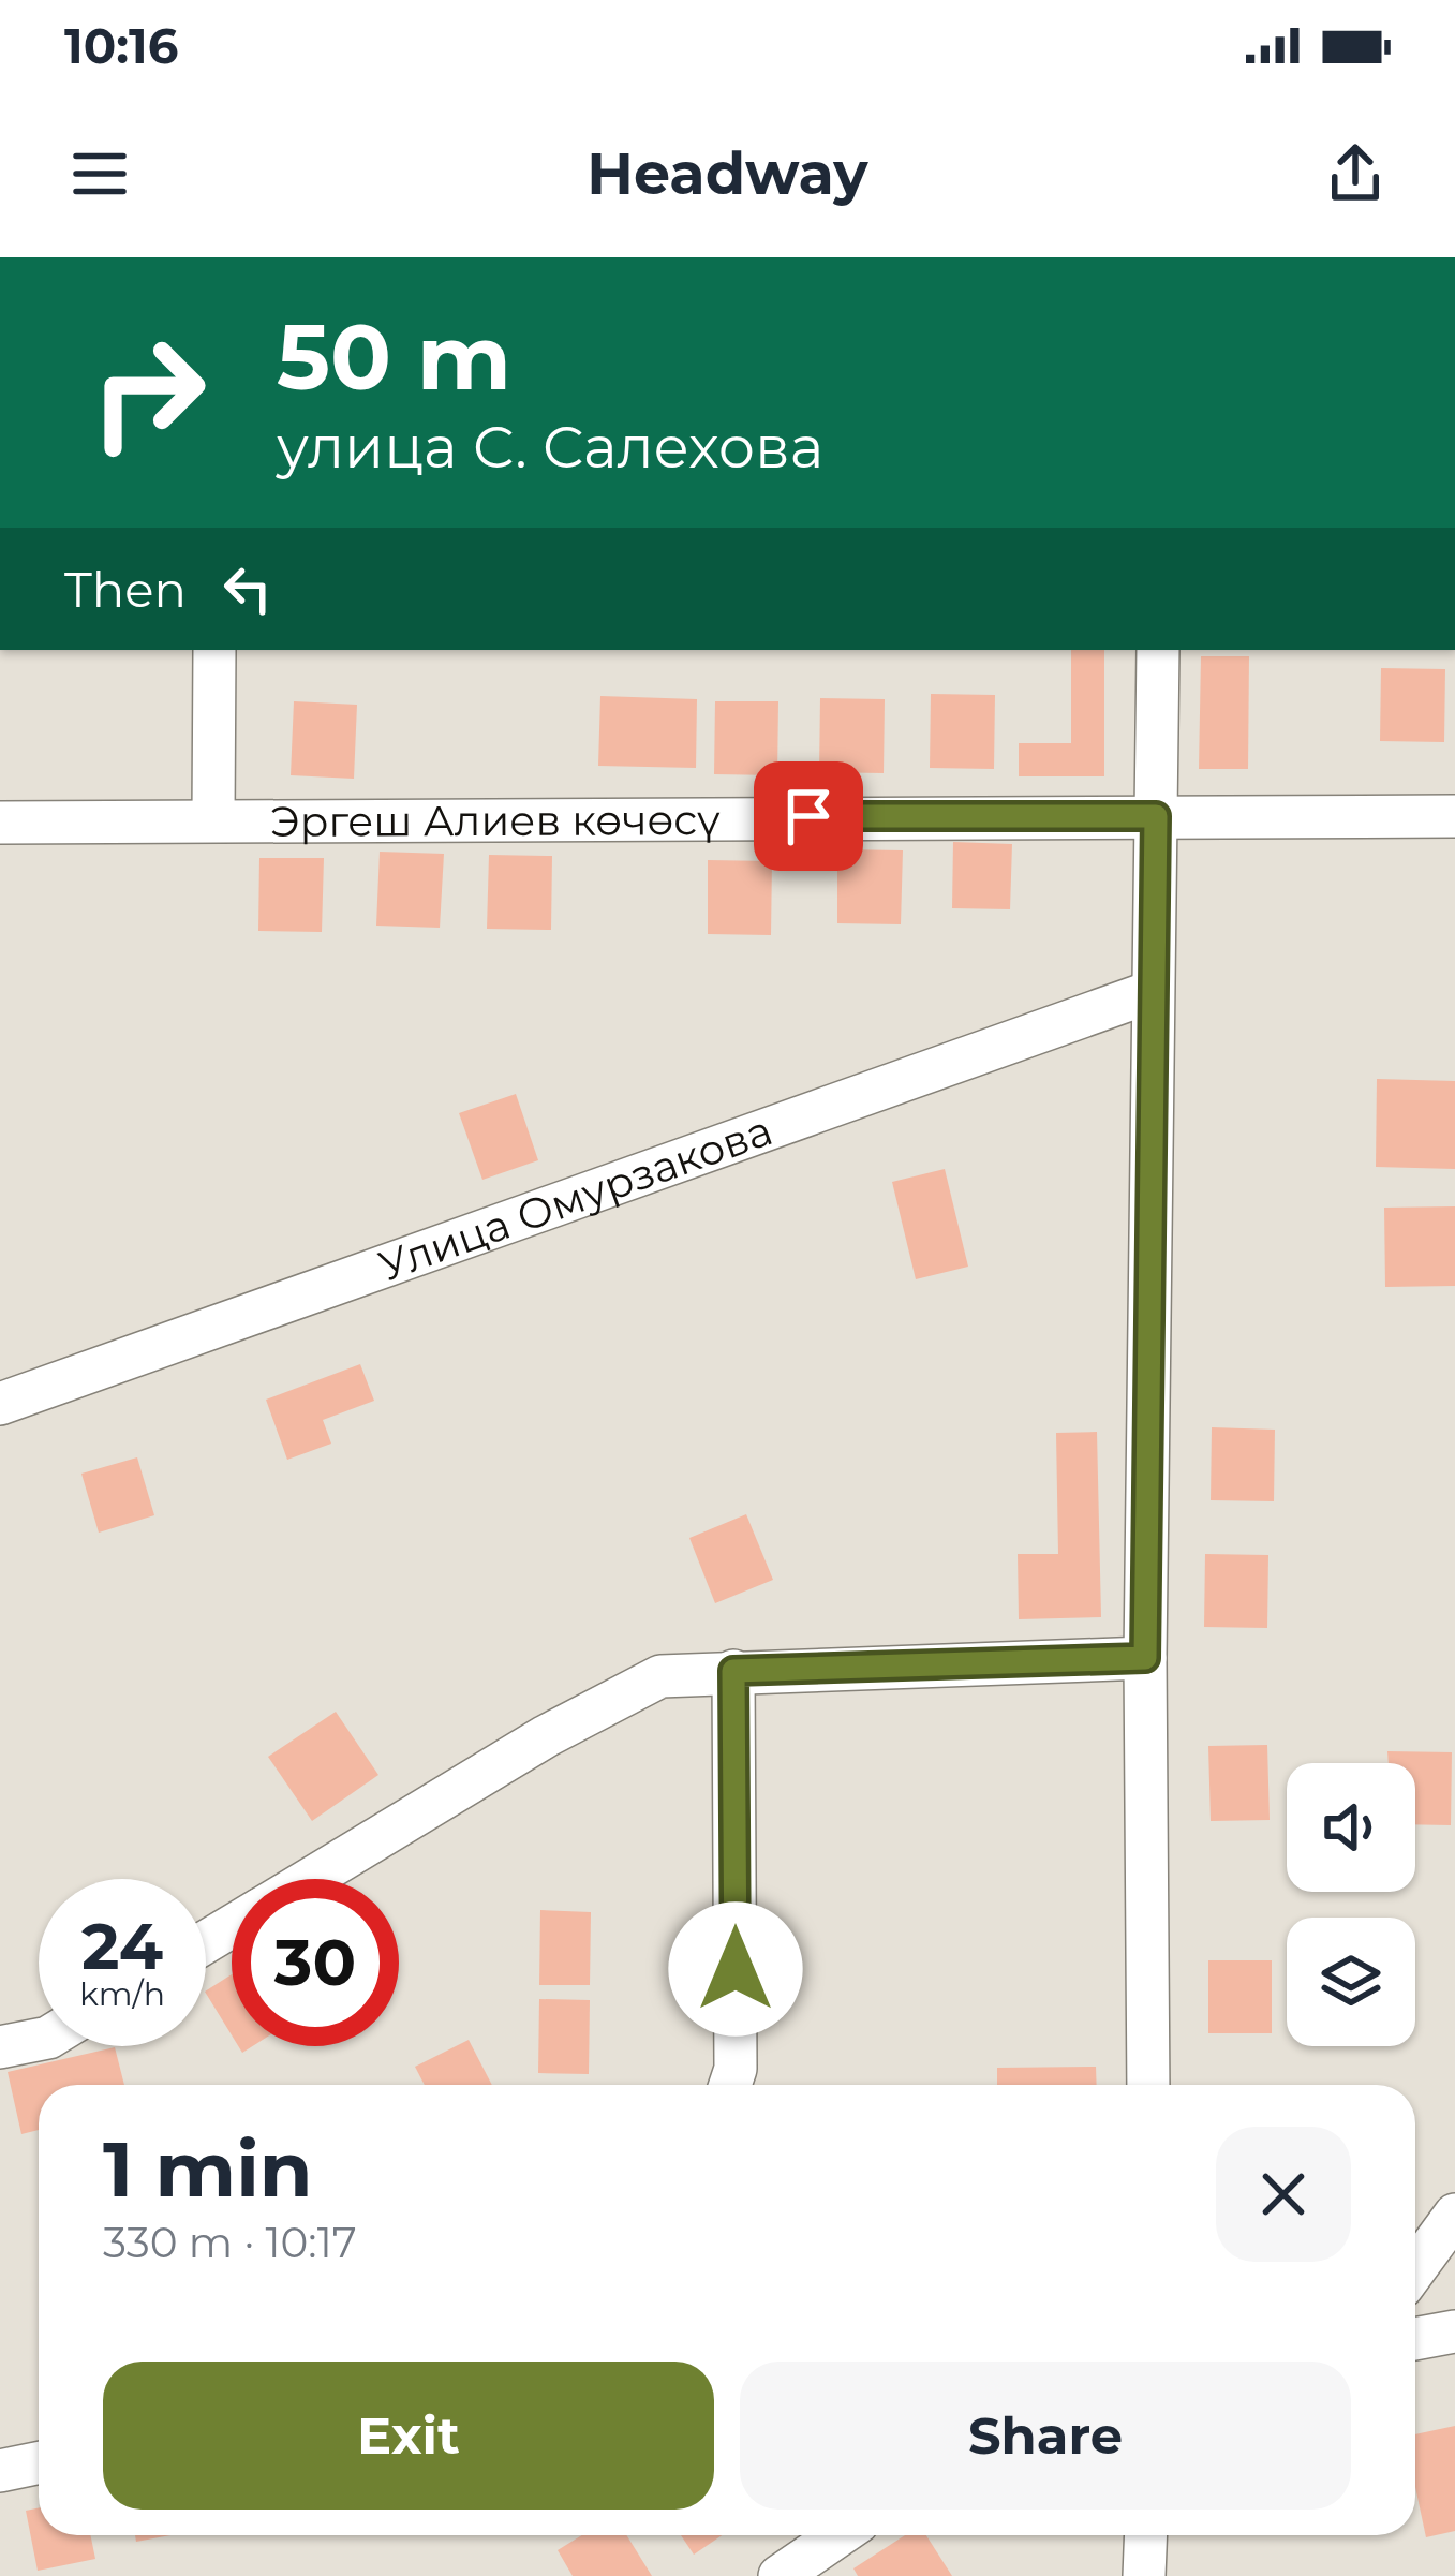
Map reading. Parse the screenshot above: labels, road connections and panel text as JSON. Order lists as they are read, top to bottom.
{
  "streets": {
    "street": ["Эргеш Алиев көчөсү", "Улица Омурзакова"]
  },
  "page": {
    "status": "10:16",
    "header": "Headway",
    "turn": ["50 m", "улица С. Салехова"],
    "then": "Then",
    "speed": "24 km/h",
    "limit": "30",
    "heading": ["1 min", "330 m · 10:17"],
    "buttons": ["Exit", "Share"]
  }
}
